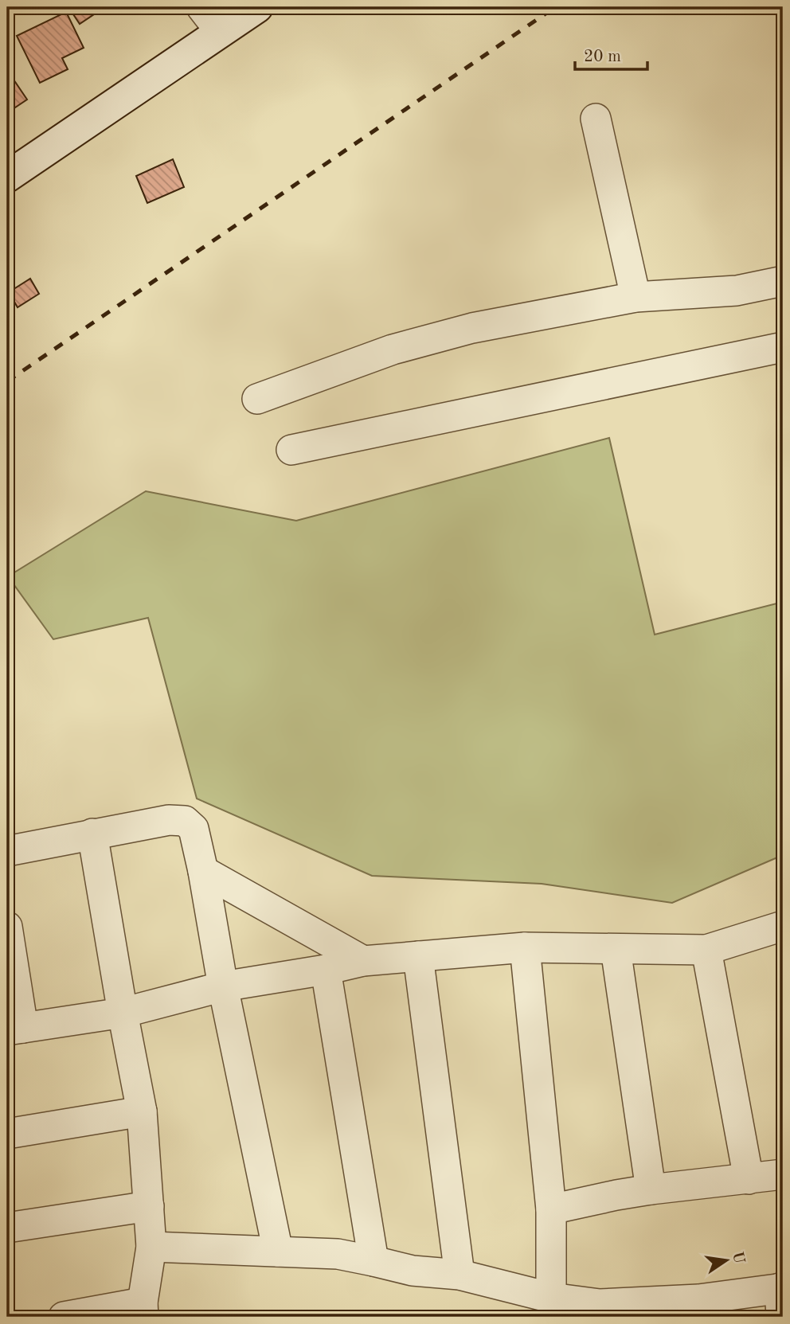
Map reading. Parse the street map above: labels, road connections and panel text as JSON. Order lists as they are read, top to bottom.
{
  "scale_bar": "20 m",
  "north": "right"
}
